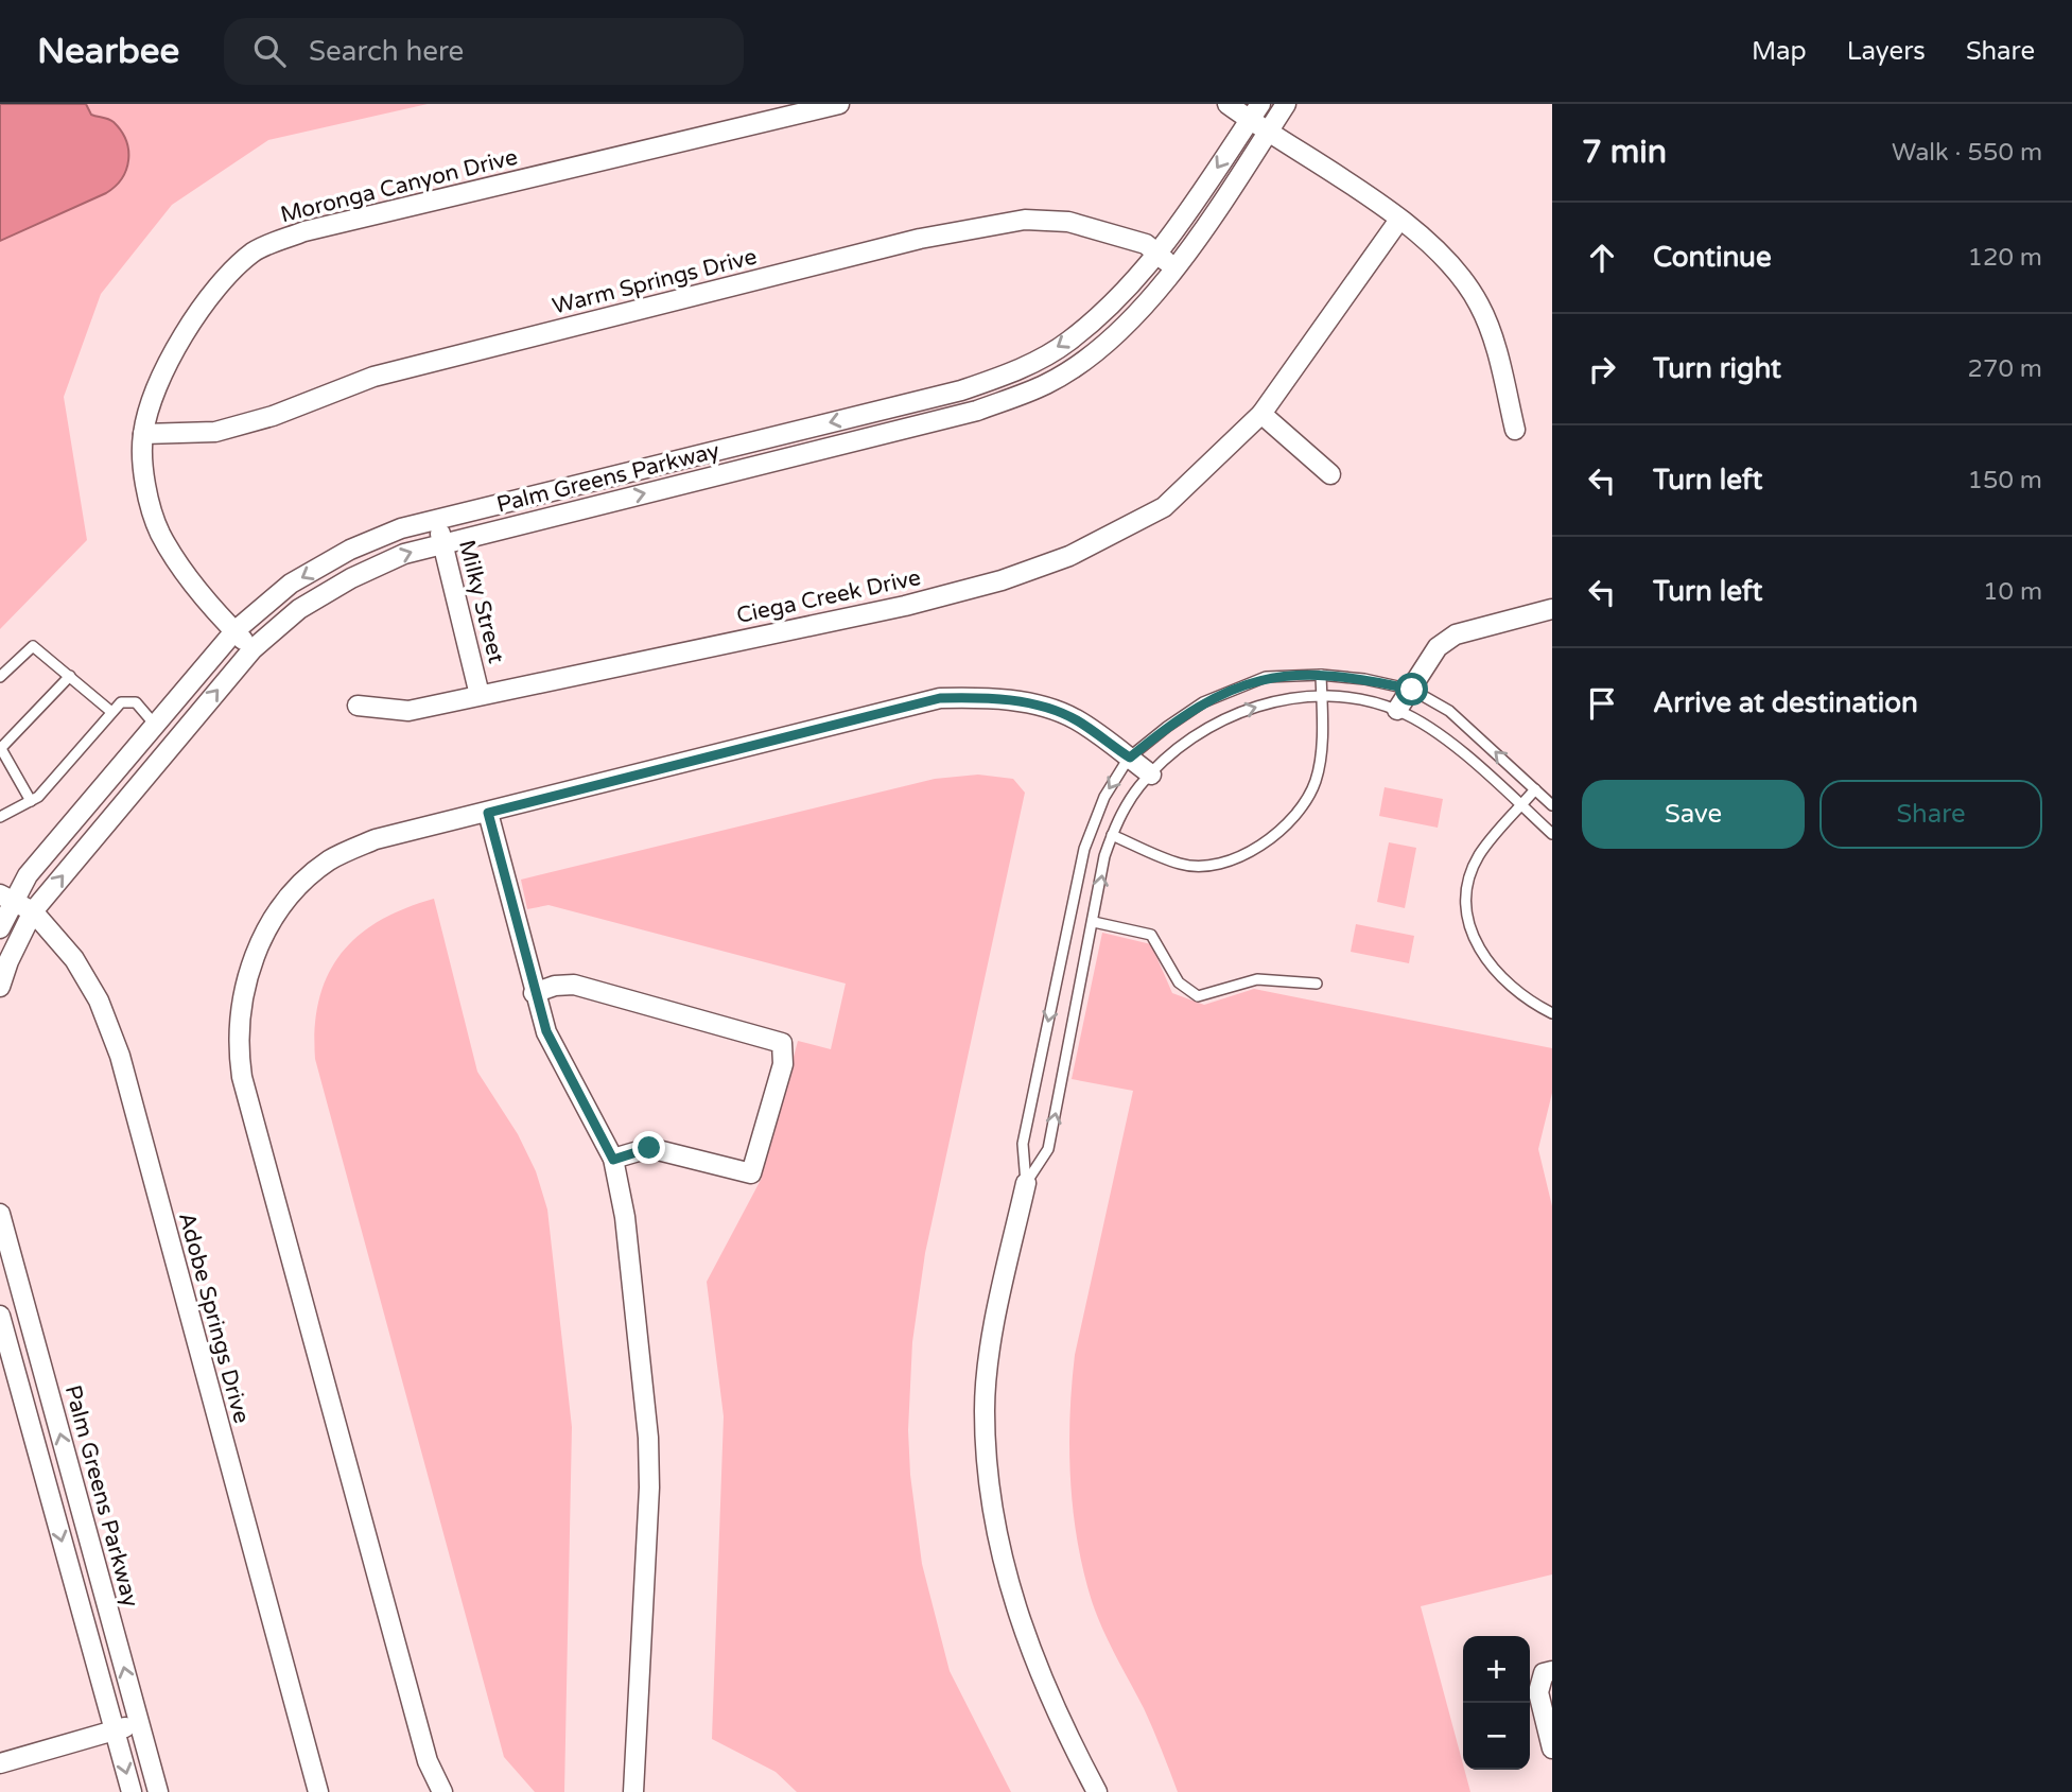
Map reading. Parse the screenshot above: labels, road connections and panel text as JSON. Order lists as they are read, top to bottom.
{
  "streets": {
    "street": [
      "Moronga Canyon Drive",
      "Warm Springs Drive",
      "Palm Greens Parkway",
      "Ciega Creek Drive",
      "Milky Street",
      "Adobe Springs Drive"
    ]
  },
  "crossings": [
    ["Moronga Canyon Drive", "Warm Springs Drive"],
    ["Moronga Canyon Drive", "Palm Greens Parkway"],
    ["Warm Springs Drive", "Palm Greens Parkway"],
    ["Palm Greens Parkway", "Milky Street"],
    ["Palm Greens Parkway", "Adobe Springs Drive"],
    ["Ciega Creek Drive", "Milky Street"]
  ],
  "page": {
    "header": "Nearbee",
    "search": "Search here",
    "nav": ["Map", "Layers", "Share"],
    "heading": ["7 min", "Walk · 550 m"],
    "list": [
      ["Continue", "120 m"],
      ["Turn right", "270 m"],
      ["Turn left", "150 m"],
      ["Turn left", "10 m"],
      "Arrive at destination"
    ],
    "buttons": ["Save", "Share"],
    "map_buttons": ["+", "−"]
  }
}
